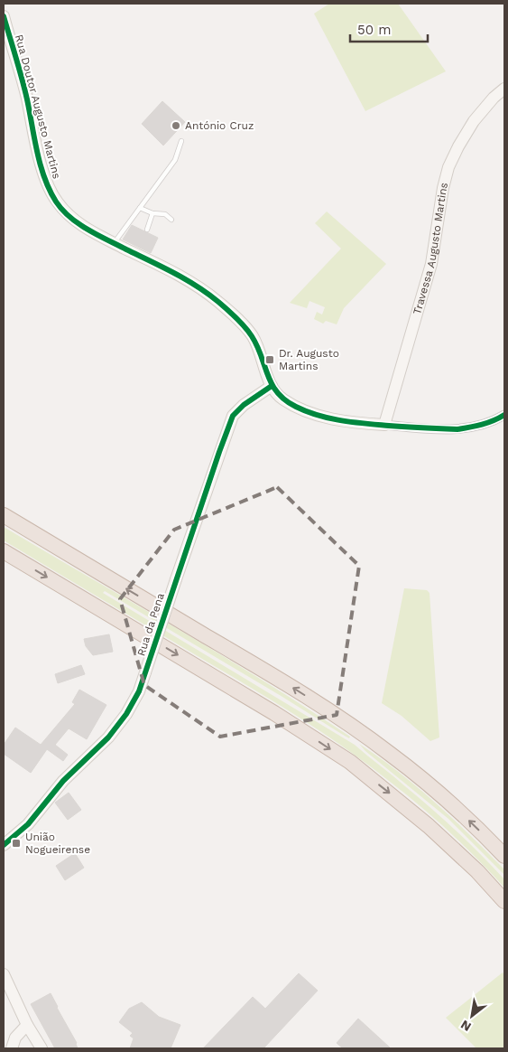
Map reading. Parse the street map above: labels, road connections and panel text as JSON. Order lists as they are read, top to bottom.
{
  "streets": {
    "street": ["Rua Doutor Augusto Martins", "Travessa Augusto Martins", "Rua da Pena"]
  },
  "crossings": [
    ["Rua Doutor Augusto Martins", "Travessa Augusto Martins"],
    ["Rua Doutor Augusto Martins", "Rua da Pena"]
  ],
  "places": {
    "other": ["António Cruz"],
    "transit": ["Dr. Augusto Martins", "União Nogueirense"]
  },
  "scale_bar": "50 m",
  "north": "bottom left"
}
